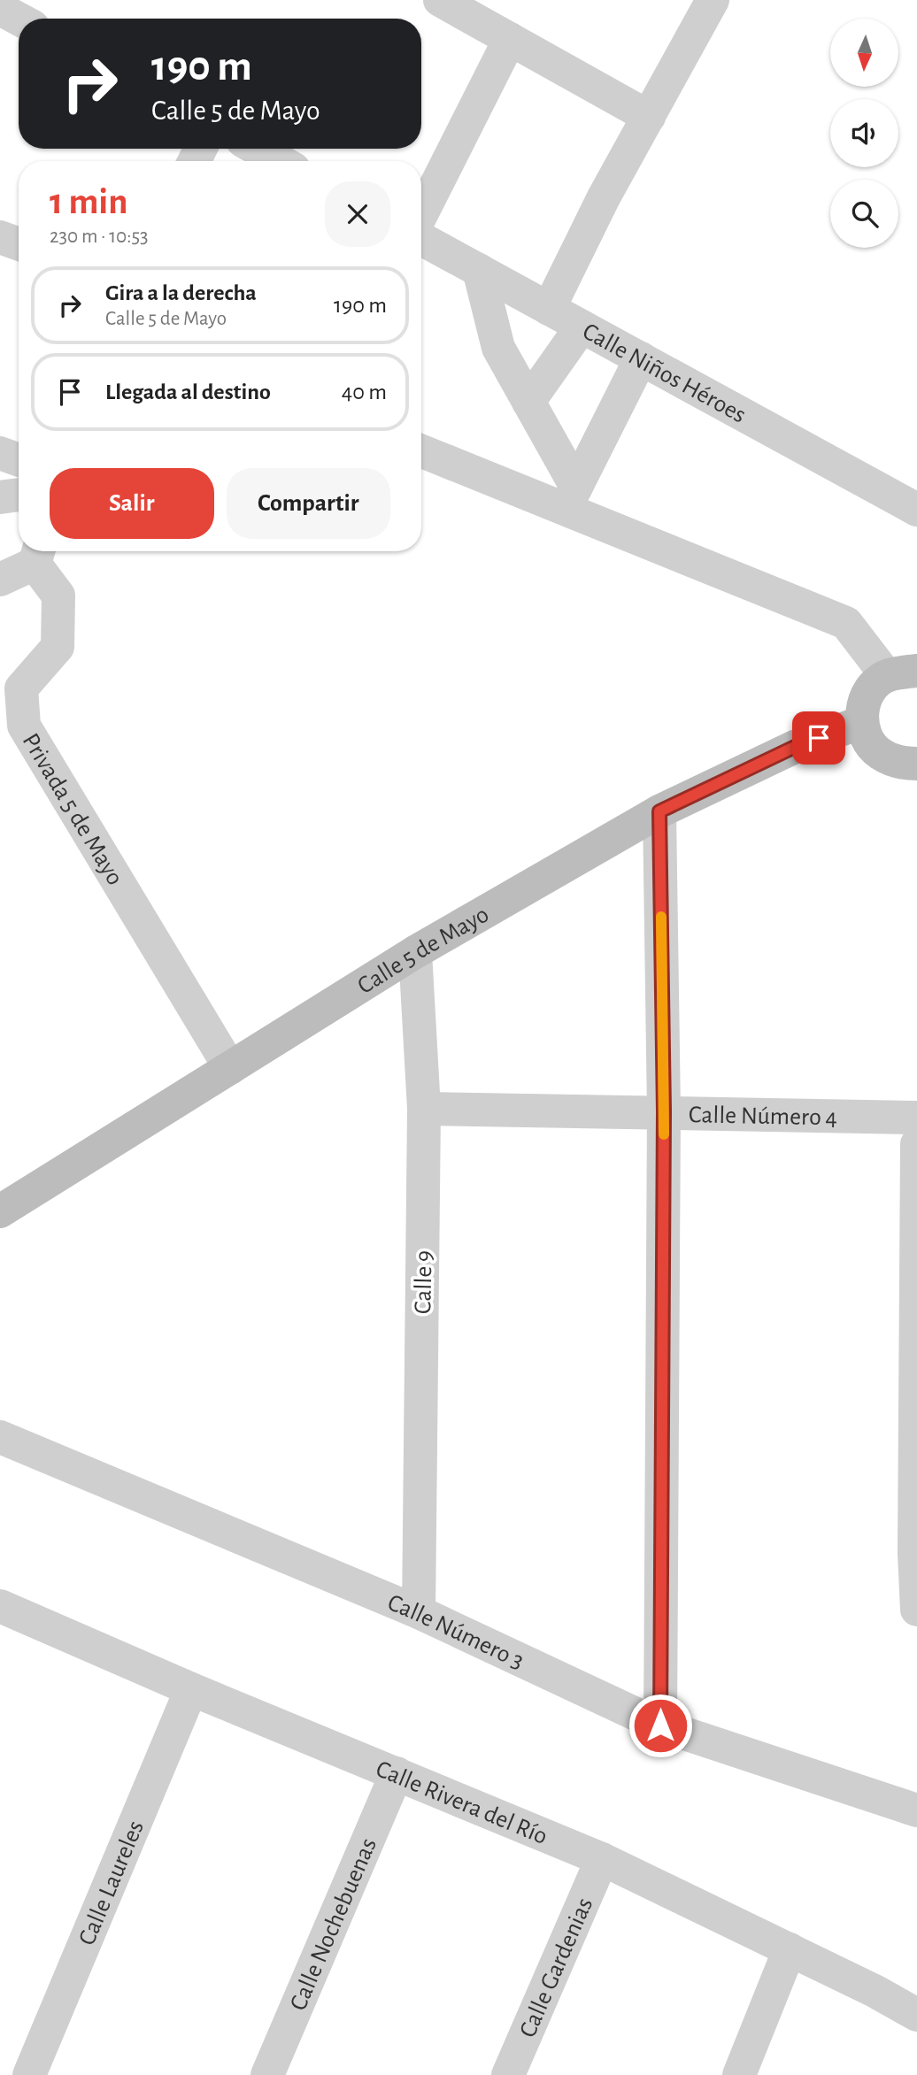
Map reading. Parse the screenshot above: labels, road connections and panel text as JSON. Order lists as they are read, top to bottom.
{
  "streets": {
    "street": [
      "Calle Niños Héroes",
      "Privada 5 de Mayo",
      "Calle 5 de Mayo",
      "Calle Número 4",
      "Calle 9",
      "Calle Número 3",
      "Calle Rivera del Río",
      "Calle Laureles",
      "Calle Nochebuenas",
      "Calle Gardenias"
    ]
  },
  "crossings": [
    ["Privada 5 de Mayo", "Calle 5 de Mayo"],
    ["Calle 5 de Mayo", "Calle 9"],
    ["Calle Número 4", "Calle 9"],
    ["Calle 9", "Calle Número 3"],
    ["Calle Rivera del Río", "Calle Laureles"],
    ["Calle Rivera del Río", "Calle Nochebuenas"],
    ["Calle Rivera del Río", "Calle Gardenias"]
  ],
  "north": "bottom",
  "page": {
    "turn": ["190 m", "Calle 5 de Mayo"],
    "heading": ["1 min", "230 m · 10:53"],
    "list": [
      {
        "name": "Gira a la derecha",
        "note": "Calle 5 de Mayo",
        "value": "190 m"
      },
      {
        "name": "Llegada al destino",
        "value": "40 m"
      }
    ],
    "buttons": ["Salir", "Compartir"]
  }
}
